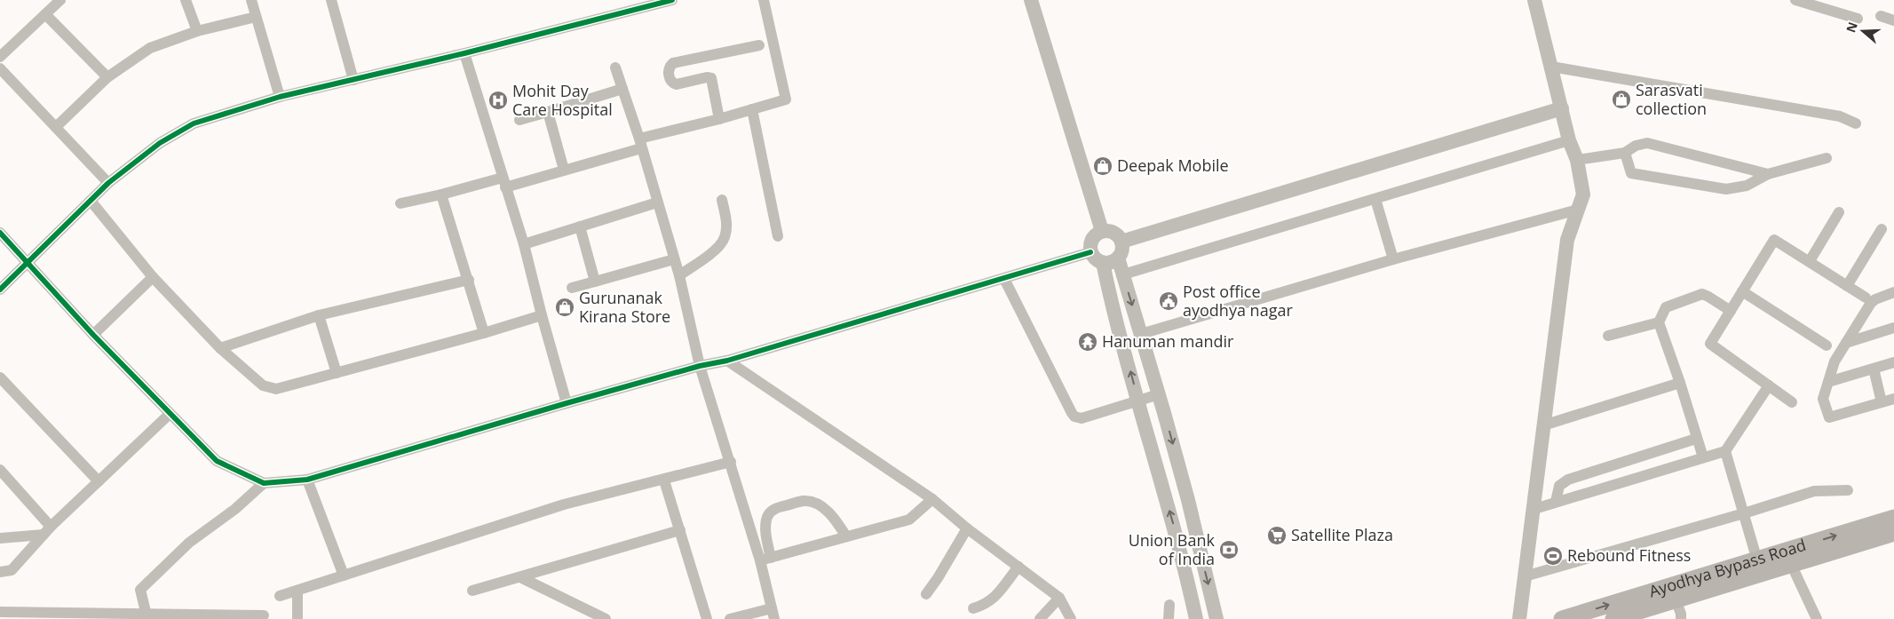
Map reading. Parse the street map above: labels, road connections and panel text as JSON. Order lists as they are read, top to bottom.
{
  "streets": {
    "main road": ["Ayodhya Bypass Road"]
  },
  "places": {
    "shop": ["Sarasvati collection", "Deepak Mobile", "Gurunanak Kirana Store"],
    "hospital": ["Mohit Day Care Hospital"],
    "public building": ["Post office ayodhya nagar"],
    "temple": ["Hanuman mandir"],
    "supermarket": ["Satellite Plaza"],
    "bank": ["Union Bank of India"],
    "sports": ["Rebound Fitness"]
  },
  "north": "left"
}
